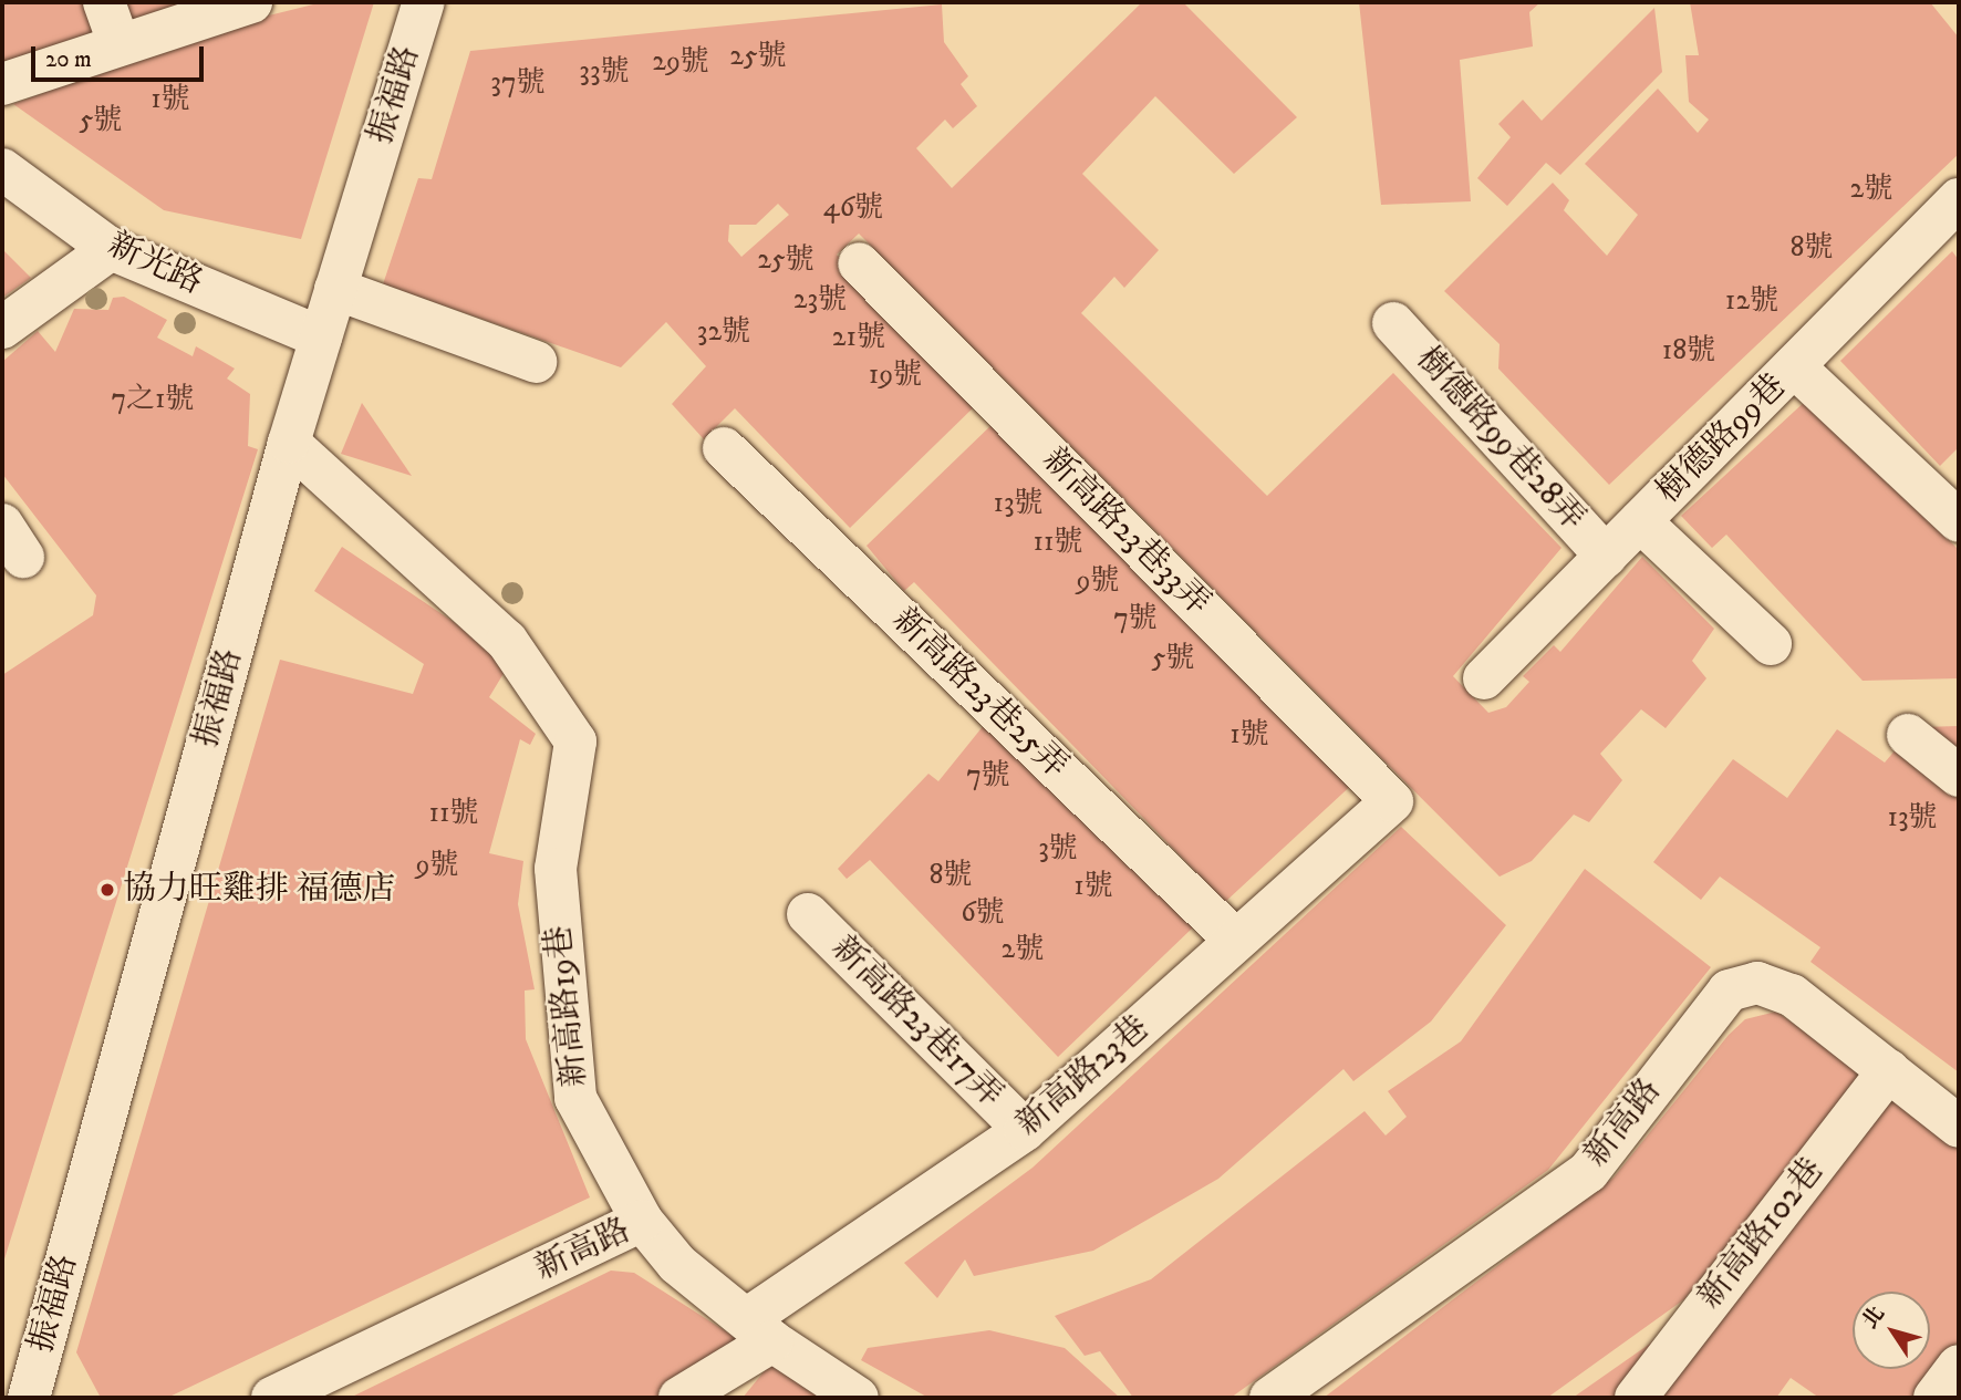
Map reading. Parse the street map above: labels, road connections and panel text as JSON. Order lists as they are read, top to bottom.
{
  "streets": {
    "street": [
      "振福路",
      "新光路",
      "樹德路99巷28弄",
      "樹德路99巷",
      "新高路23巷33弄",
      "新高路23巷25弄",
      "新高路19巷",
      "新高路23巷17弄",
      "新高路23巷",
      "新高路",
      "新高路102巷"
    ]
  },
  "crossings": [
    ["振福路", "新光路"],
    ["振福路", "新高路19巷"],
    ["樹德路99巷28弄", "樹德路99巷"],
    ["新高路23巷33弄", "新高路23巷"],
    ["新高路23巷25弄", "新高路23巷"],
    ["新高路19巷", "新高路"],
    ["新高路23巷17弄", "新高路23巷"],
    ["新高路23巷", "新高路"],
    ["新高路", "新高路102巷"]
  ],
  "places": ["協力旺雞排 福德店"],
  "house_numbers": [
    "25號",
    "29號",
    "33號",
    "37號",
    "1號",
    "5號",
    "2號",
    "46號",
    "8號",
    "25號",
    "23號",
    "12號",
    "32號",
    "21號",
    "18號",
    "19號",
    "7之1號",
    "13號",
    "11號",
    "9號",
    "7號",
    "5號",
    "1號",
    "7號",
    "11號",
    "13號",
    "3號",
    "9號",
    "8號",
    "1號",
    "6號",
    "2號"
  ],
  "scale_bar": "20 m",
  "north": "top left"
}
